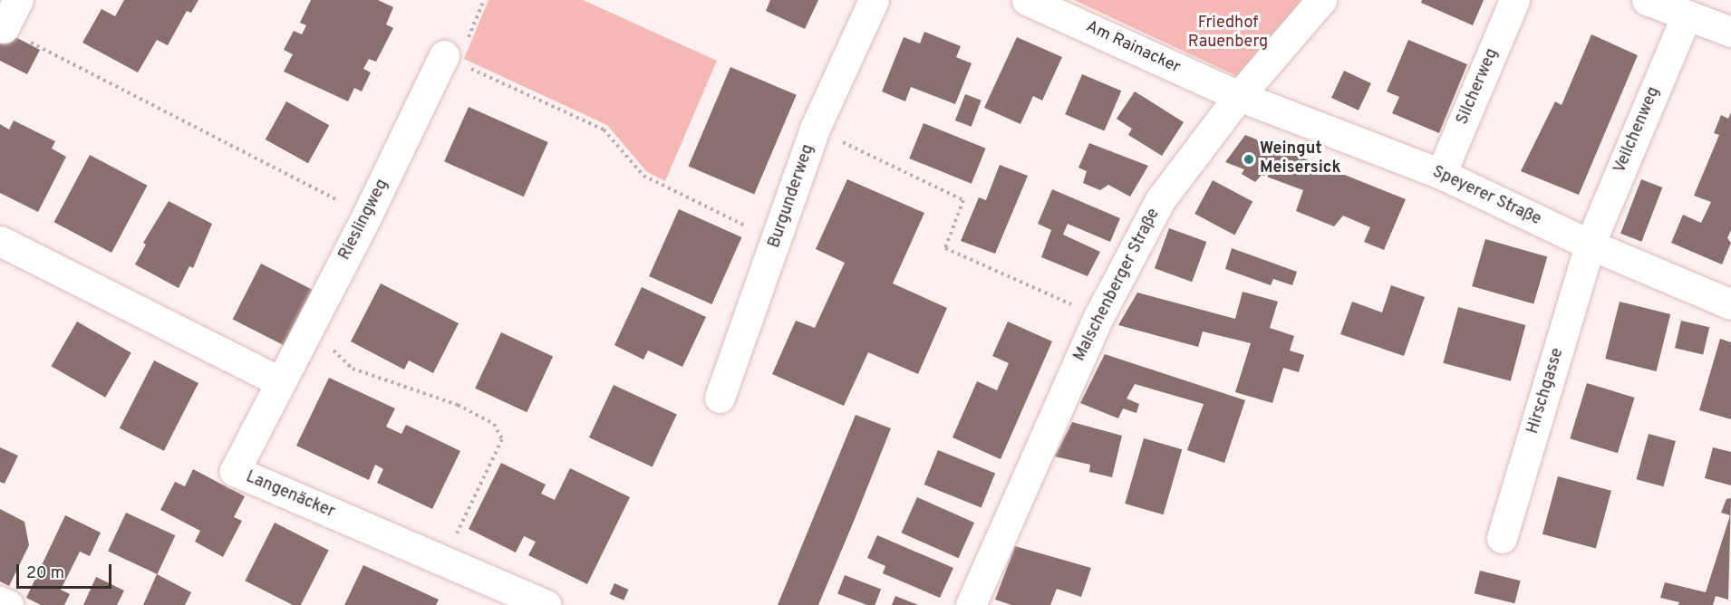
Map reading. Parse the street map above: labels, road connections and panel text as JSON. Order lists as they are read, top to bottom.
{
  "streets": {
    "street": [
      "Am Rainacker",
      "Silcherweg",
      "Veilchenweg",
      "Burgunderweg",
      "Speyerer Straße",
      "Rieslingweg",
      "Malschenberger Straße",
      "Hirschgasse",
      "Langenäcker"
    ]
  },
  "crossings": [
    ["Am Rainacker", "Speyerer Straße"],
    ["Am Rainacker", "Malschenberger Straße"],
    ["Silcherweg", "Speyerer Straße"],
    ["Veilchenweg", "Speyerer Straße"],
    ["Veilchenweg", "Hirschgasse"],
    ["Speyerer Straße", "Malschenberger Straße"],
    ["Speyerer Straße", "Hirschgasse"],
    ["Rieslingweg", "Langenäcker"]
  ],
  "parks": ["Friedhof Rauenberg"],
  "places": ["Weingut Meisersick"],
  "scale_bar": "20 m"
}
